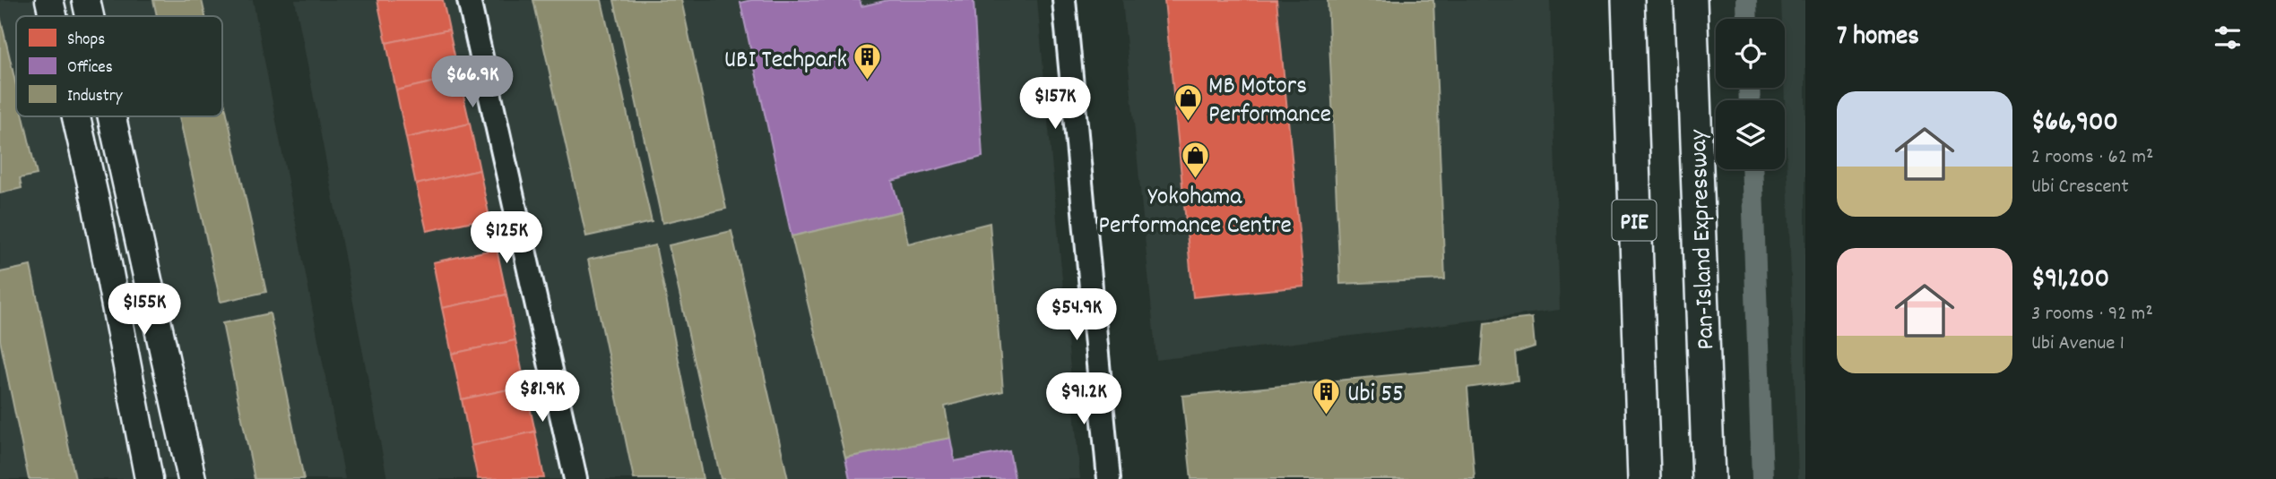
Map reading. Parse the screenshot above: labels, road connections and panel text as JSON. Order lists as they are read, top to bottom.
{
  "streets": {
    "highway": ["PIE", "Pan-Island Expressway"]
  },
  "places": {
    "building": ["UBI Techpark", "Ubi 55"],
    "shop": ["MB Motors Performance", "Yokohama Performance Centre"]
  },
  "legend": ["Shops", "Offices", "Industry"],
  "page": {
    "heading": "7 homes",
    "price": [
      "$66.9K",
      "$157K",
      "$125K",
      "$155K",
      "$54.9K",
      "$81.9K",
      "$91.2K"
    ],
    "list": [
      {
        "name": "$66,900",
        "note": "2 rooms · 62 m² · Ubi Crescent"
      },
      {
        "name": "$91,200",
        "note": "3 rooms · 92 m² · Ubi Avenue 1"
      }
    ]
  }
}
